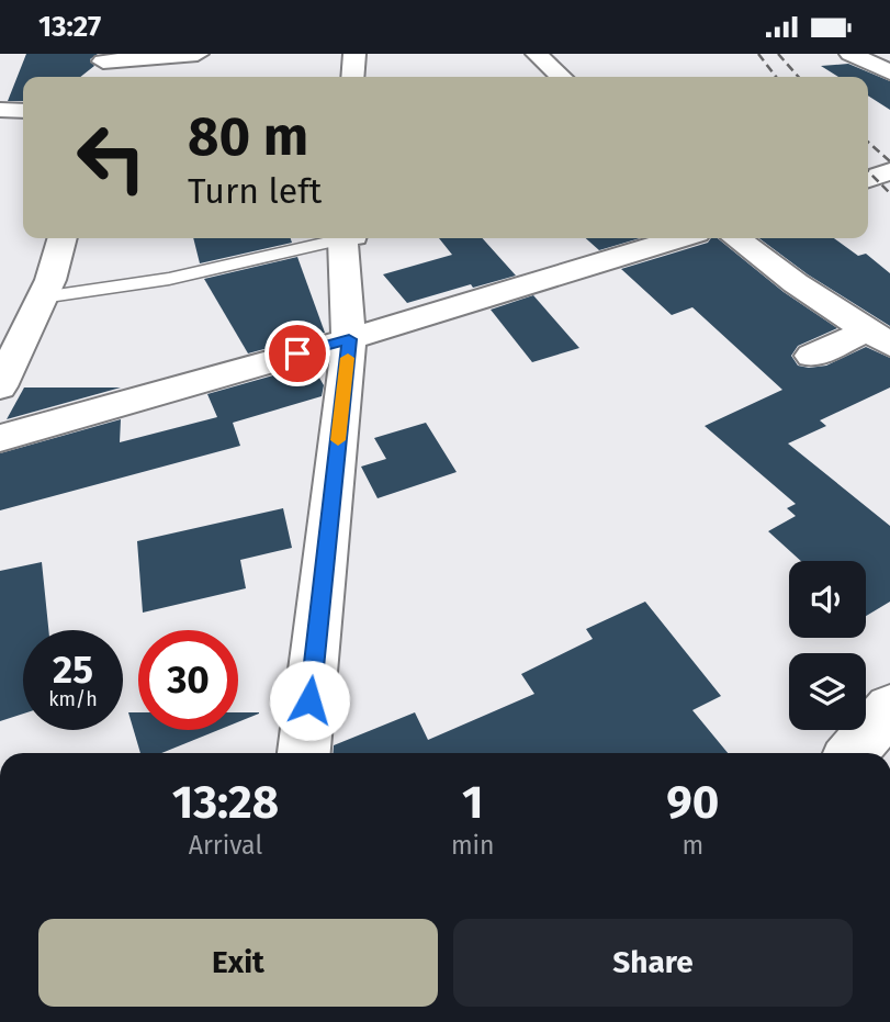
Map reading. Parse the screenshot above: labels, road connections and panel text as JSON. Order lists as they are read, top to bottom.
{
  "page": {
    "status": "13:27",
    "turn": ["80 m", "Turn left"],
    "speed": "25 km/h",
    "limit": "30",
    "eta": [
      "13:28",
      "Arrival",
      "1",
      "min",
      "90",
      "m"
    ],
    "buttons": ["Exit", "Share"]
  }
}
